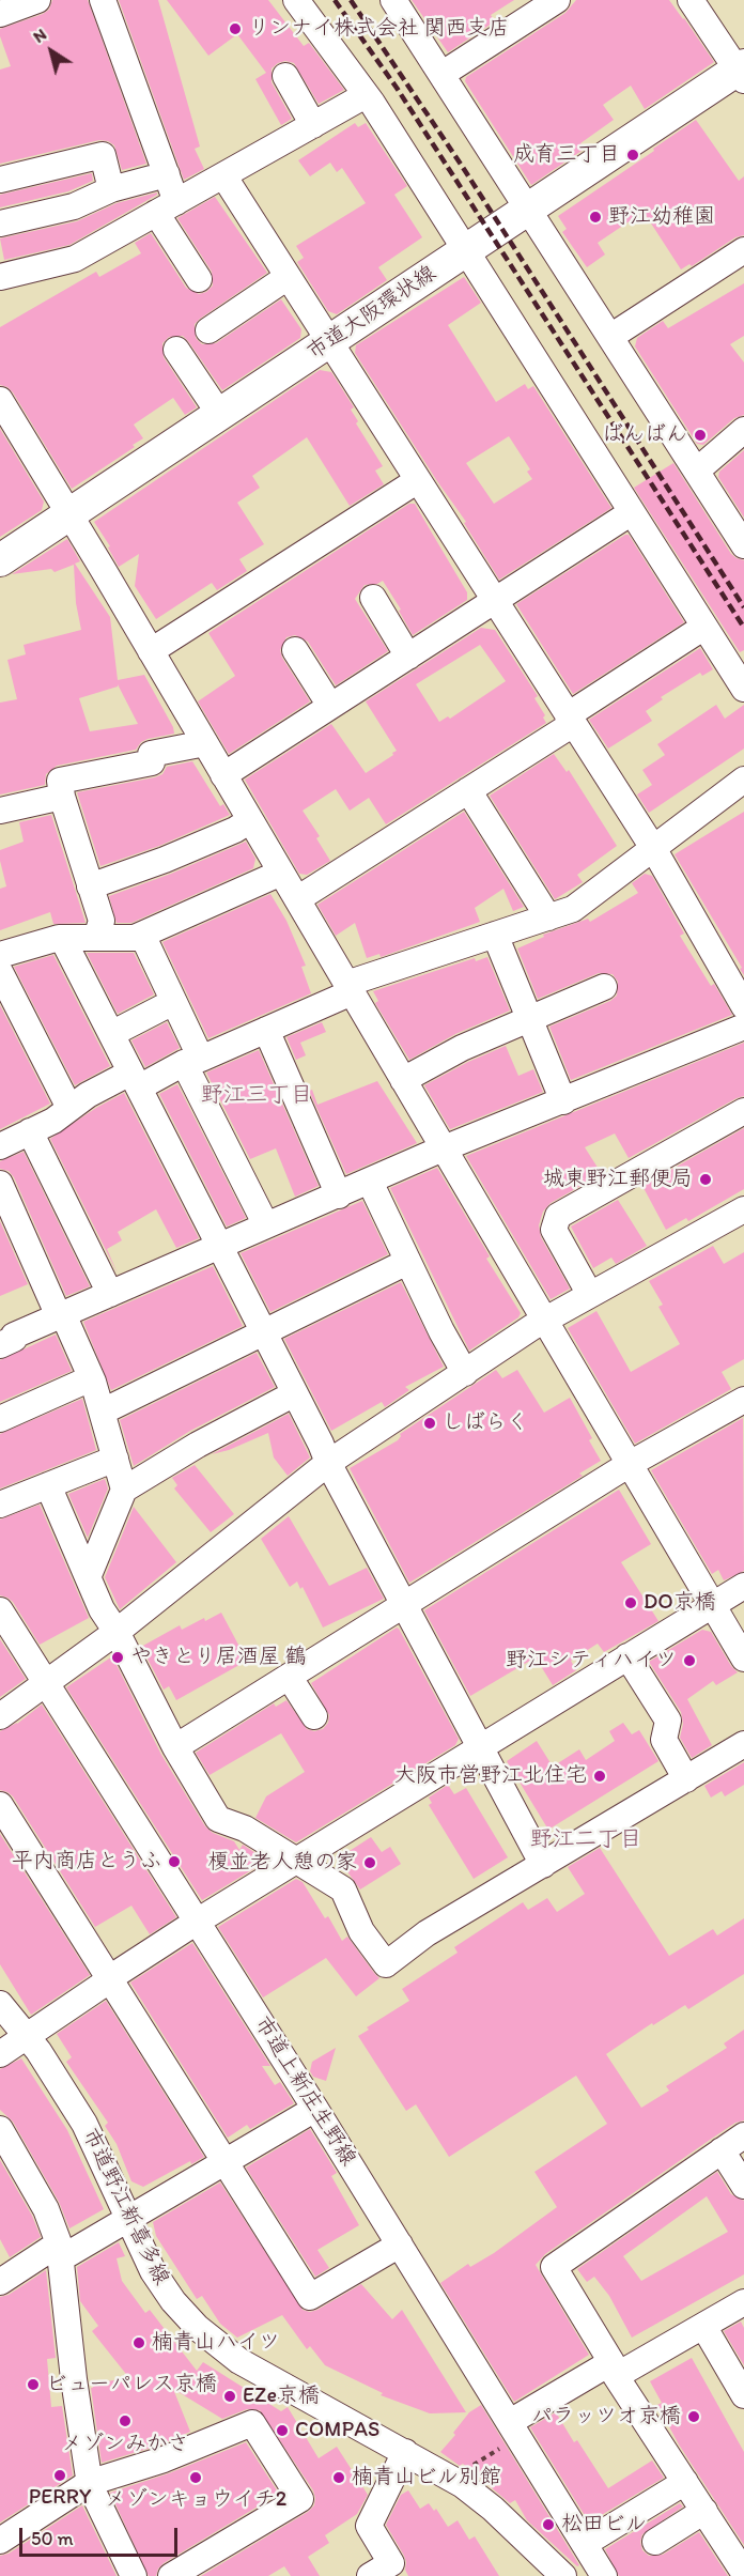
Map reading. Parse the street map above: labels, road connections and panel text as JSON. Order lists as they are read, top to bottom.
{
  "streets": {
    "main road": ["市道大阪環状線"],
    "street": ["市道上新庄生野線", "市道野江新喜多線"]
  },
  "districts": ["野江三丁目", "野江二丁目"],
  "places": [
    "リンナイ株式会社 関西支店",
    "成育三丁目",
    "野江幼稚園",
    "ばんばん",
    "城東野江郵便局",
    "しばらく",
    "DO京橋",
    "やきとり居酒屋 鶴",
    "野江シティハイツ",
    "大阪市営野江北住宅",
    "平内商店とうふ",
    "榎並老人憩の家",
    "楠青山ハイツ",
    "ビューパレス京橋",
    "EZe京橋",
    "パラッツオ京橋",
    "メゾンみかさ",
    "COMPAS",
    "PERRY",
    "メゾンキョウイチ2",
    "楠青山ビル別館",
    "松田ビル"
  ],
  "scale_bar": "50 m",
  "north": "top left"
}
